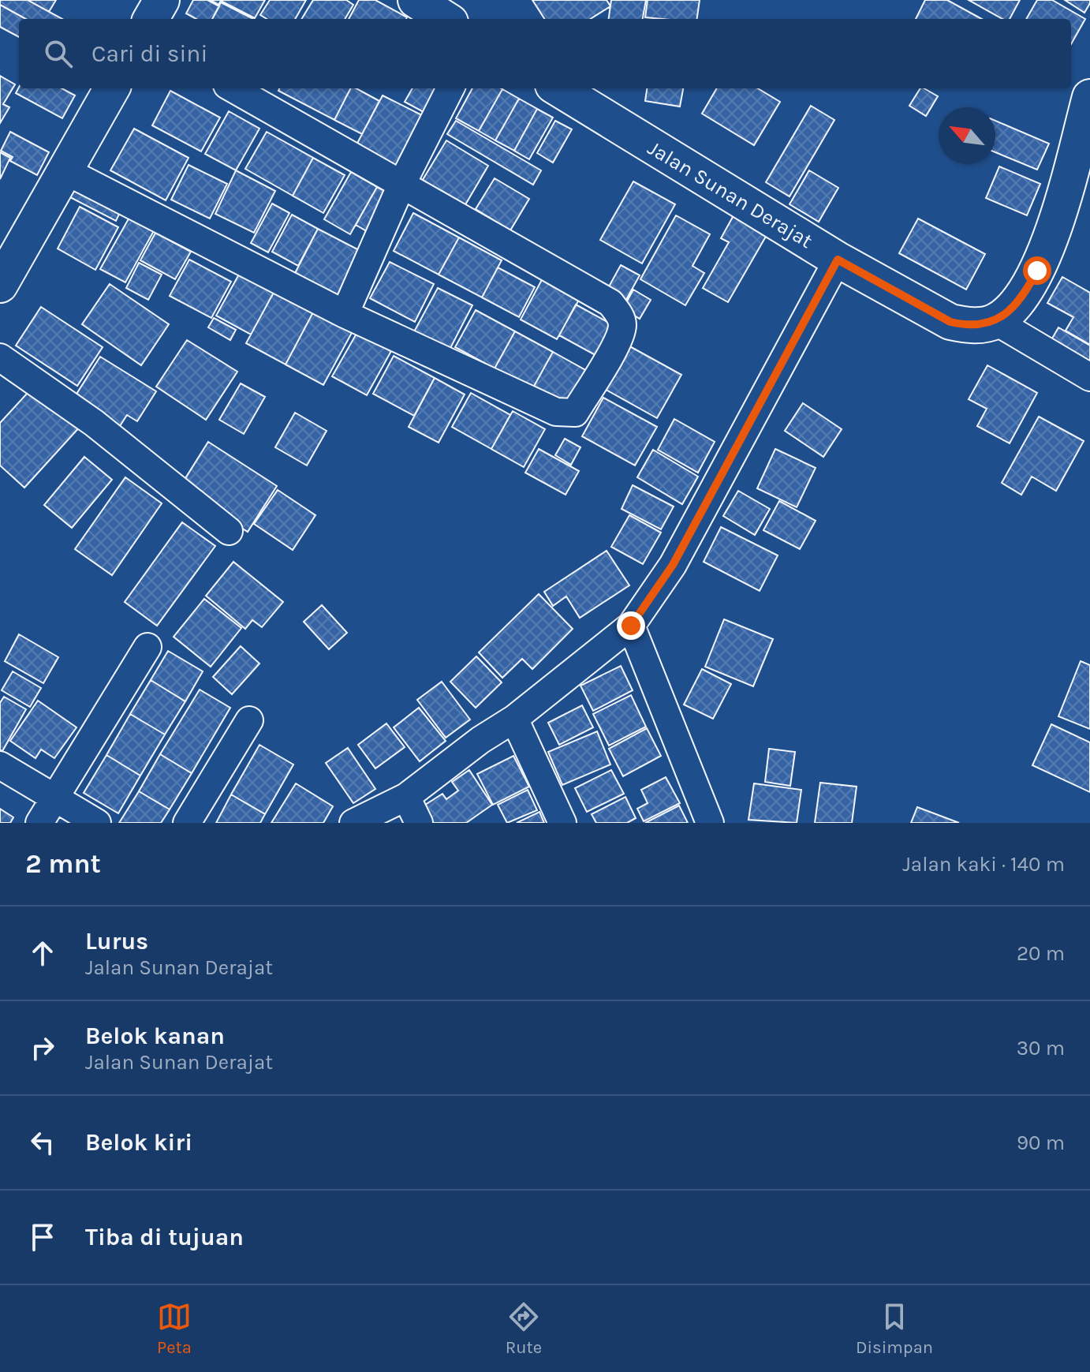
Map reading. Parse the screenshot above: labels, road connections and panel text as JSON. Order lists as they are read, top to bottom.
{
  "streets": {
    "street": ["Jalan Sunan Derajat"]
  },
  "north": "top left",
  "page": {
    "search": "Cari di sini",
    "heading": ["2 mnt", "Jalan kaki · 140 m"],
    "list": [
      ["Lurus", "Jalan Sunan Derajat", "20 m"],
      ["Belok kanan", "Jalan Sunan Derajat", "30 m"],
      ["Belok kiri", "90 m"],
      "Tiba di tujuan"
    ],
    "nav": ["Peta", "Rute", "Disimpan"]
  }
}
